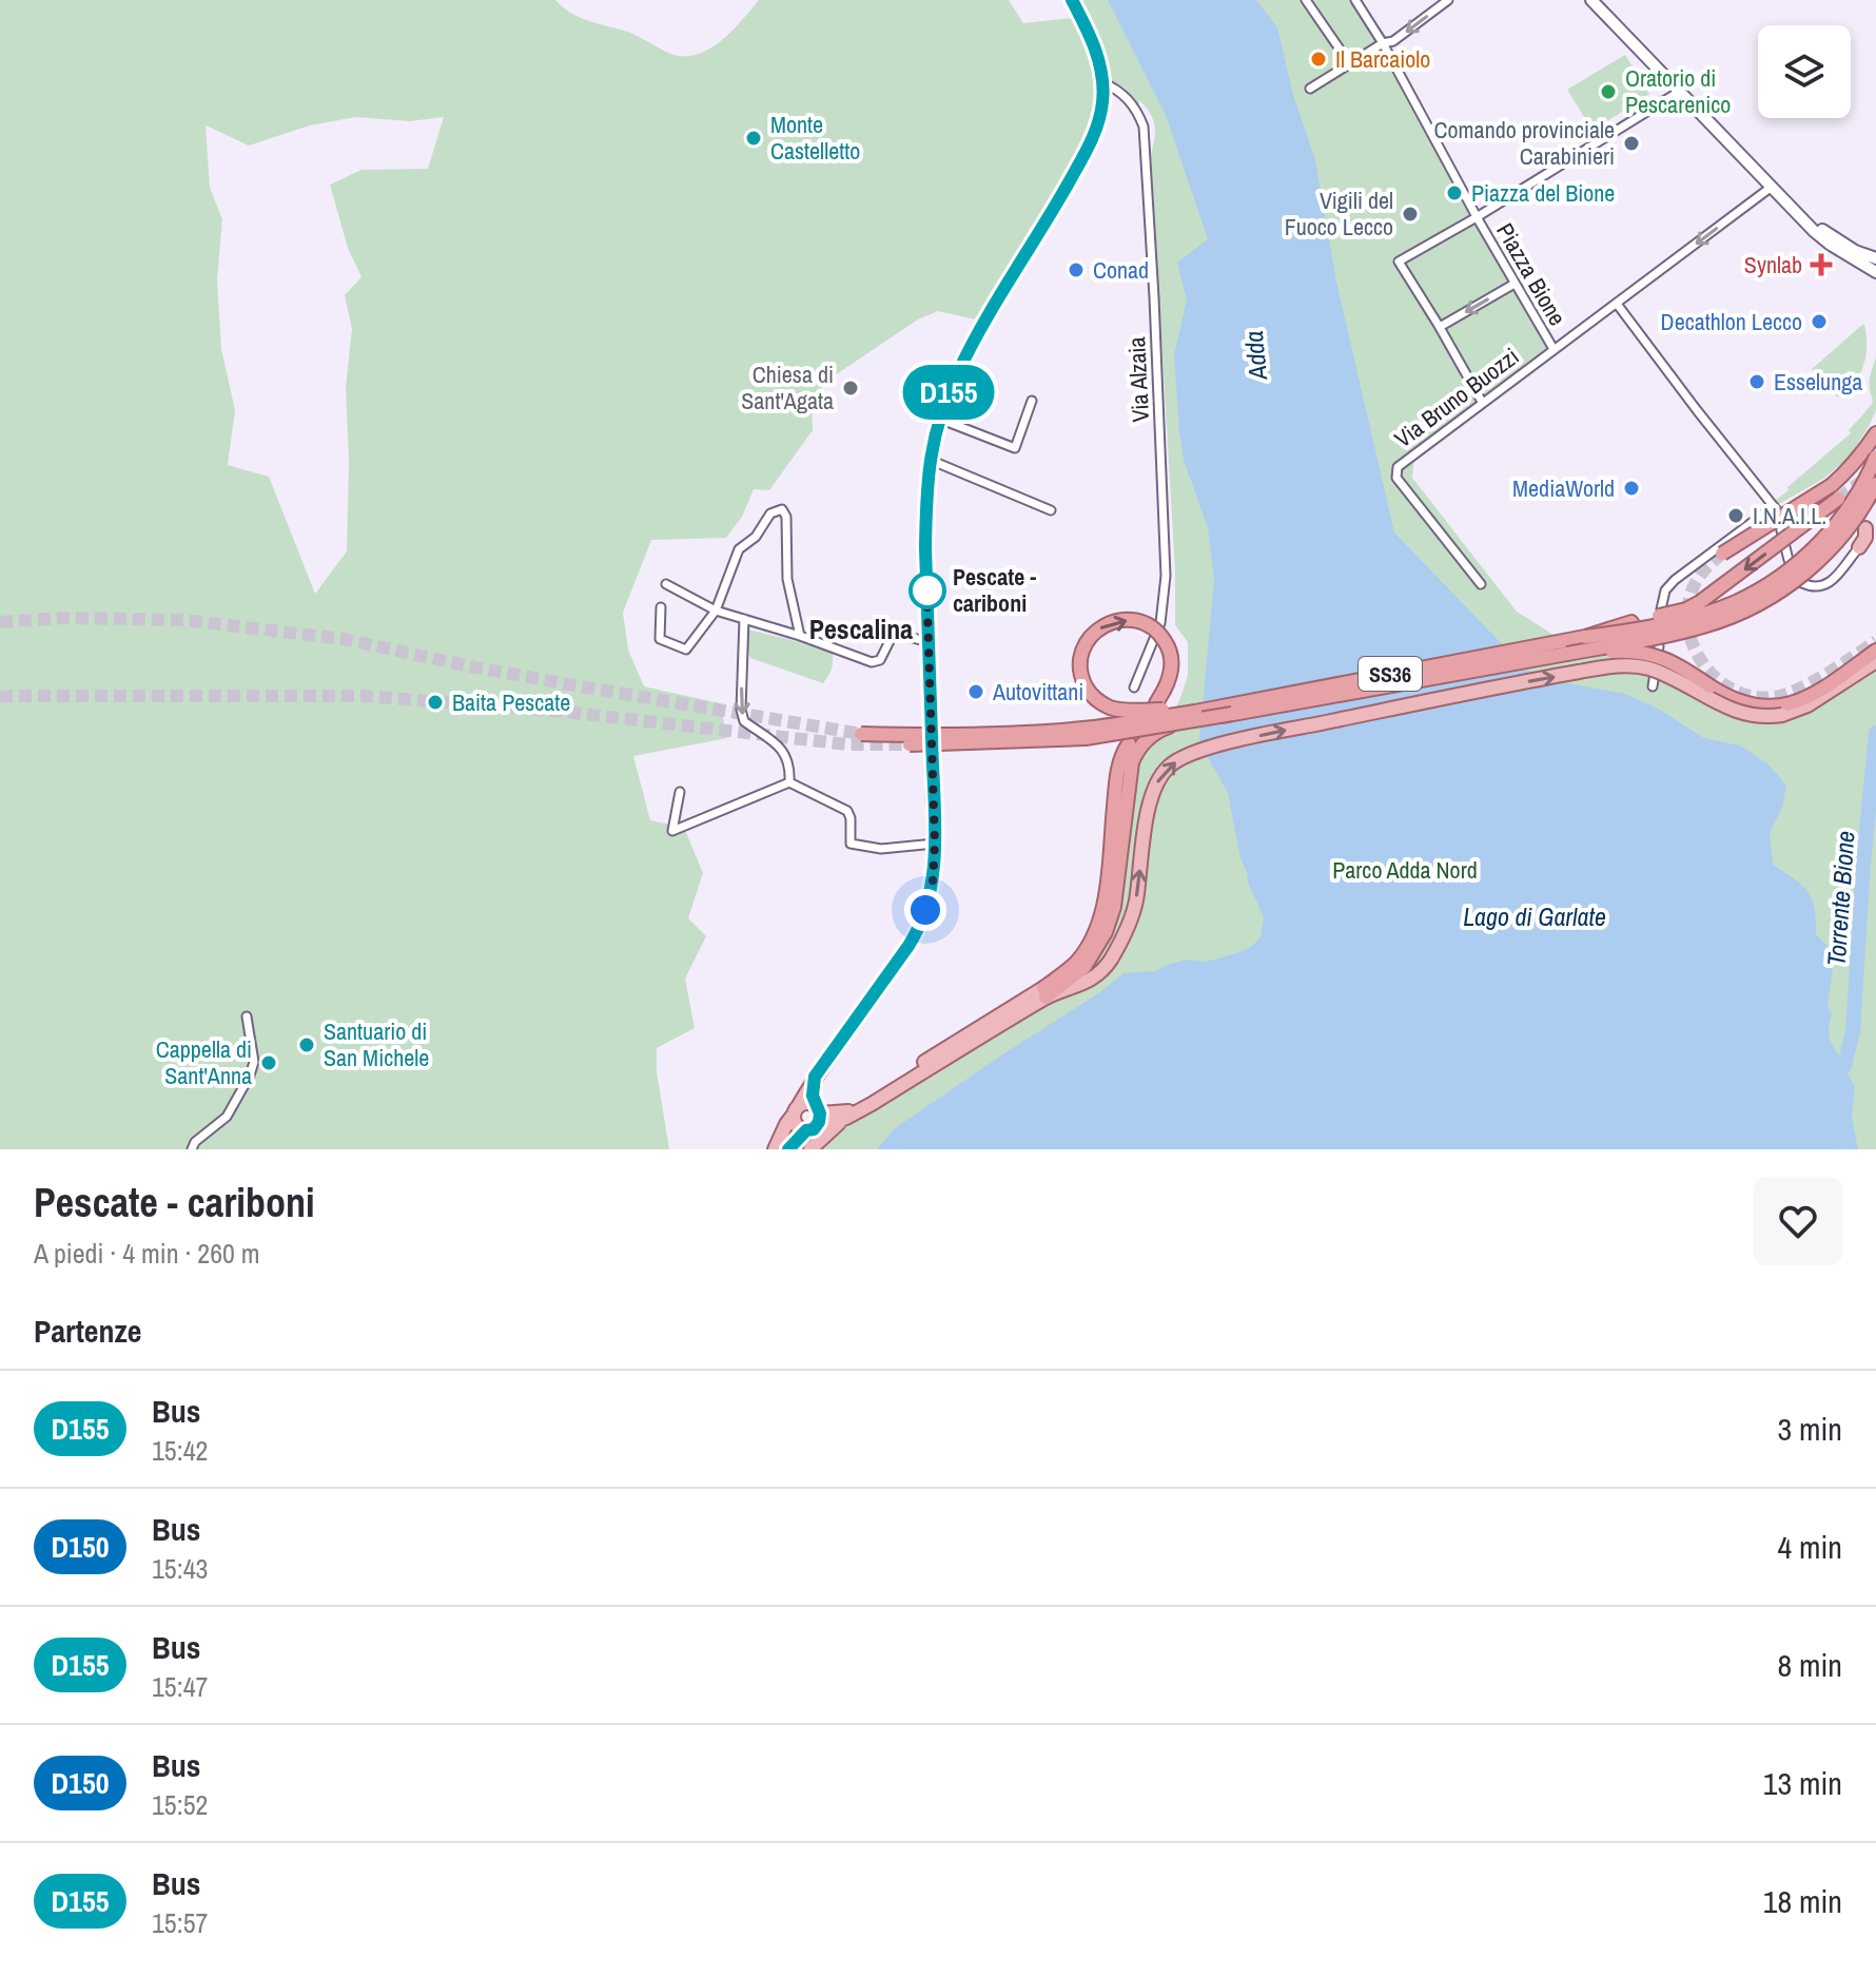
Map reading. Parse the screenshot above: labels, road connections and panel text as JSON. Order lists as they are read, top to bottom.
{
  "streets": {
    "highway": ["SS36"],
    "street": ["Piazza Bione", "Via Alzaia", "Via Bruno Buozzi"]
  },
  "crossings": [
    ["Piazza Bione", "Via Bruno Buozzi"]
  ],
  "districts": ["Pescalina"],
  "water": ["Adda", "Torrente Bione", "Lago di Garlate"],
  "parks": ["Parco Adda Nord"],
  "places": {
    "other": [
      "Il Barcaiolo",
      "Oratorio di Pescarenico",
      "Monte Castelletto",
      "Comando provinciale Carabinieri",
      "Piazza del Bione",
      "Vigili del Fuoco Lecco",
      "Conad",
      "Decathlon Lecco",
      "Esselunga",
      "Chiesa di Sant'Agata",
      "MediaWorld",
      "I.N.A.I.L.",
      "Pescate - cariboni",
      "Autovittani",
      "Baita Pescate",
      "Santuario di San Michele",
      "Cappella di Sant'Anna"
    ],
    "health": ["Synlab"]
  },
  "lines": ["bus line D155"],
  "page": {
    "on_map": "D155",
    "heading": [
      ["Pescate - cariboni", "A piedi · 4 min · 260 m"],
      "Partenze"
    ],
    "list": [
      {
        "mark": "D155",
        "name": "Bus",
        "note": "15:42",
        "value": "3 min"
      },
      {
        "mark": "D150",
        "name": "Bus",
        "note": "15:43",
        "value": "4 min"
      },
      {
        "mark": "D155",
        "name": "Bus",
        "note": "15:47",
        "value": "8 min"
      },
      {
        "mark": "D150",
        "name": "Bus",
        "note": "15:52",
        "value": "13 min"
      },
      {
        "mark": "D155",
        "name": "Bus",
        "note": "15:57",
        "value": "18 min"
      }
    ]
  }
}
